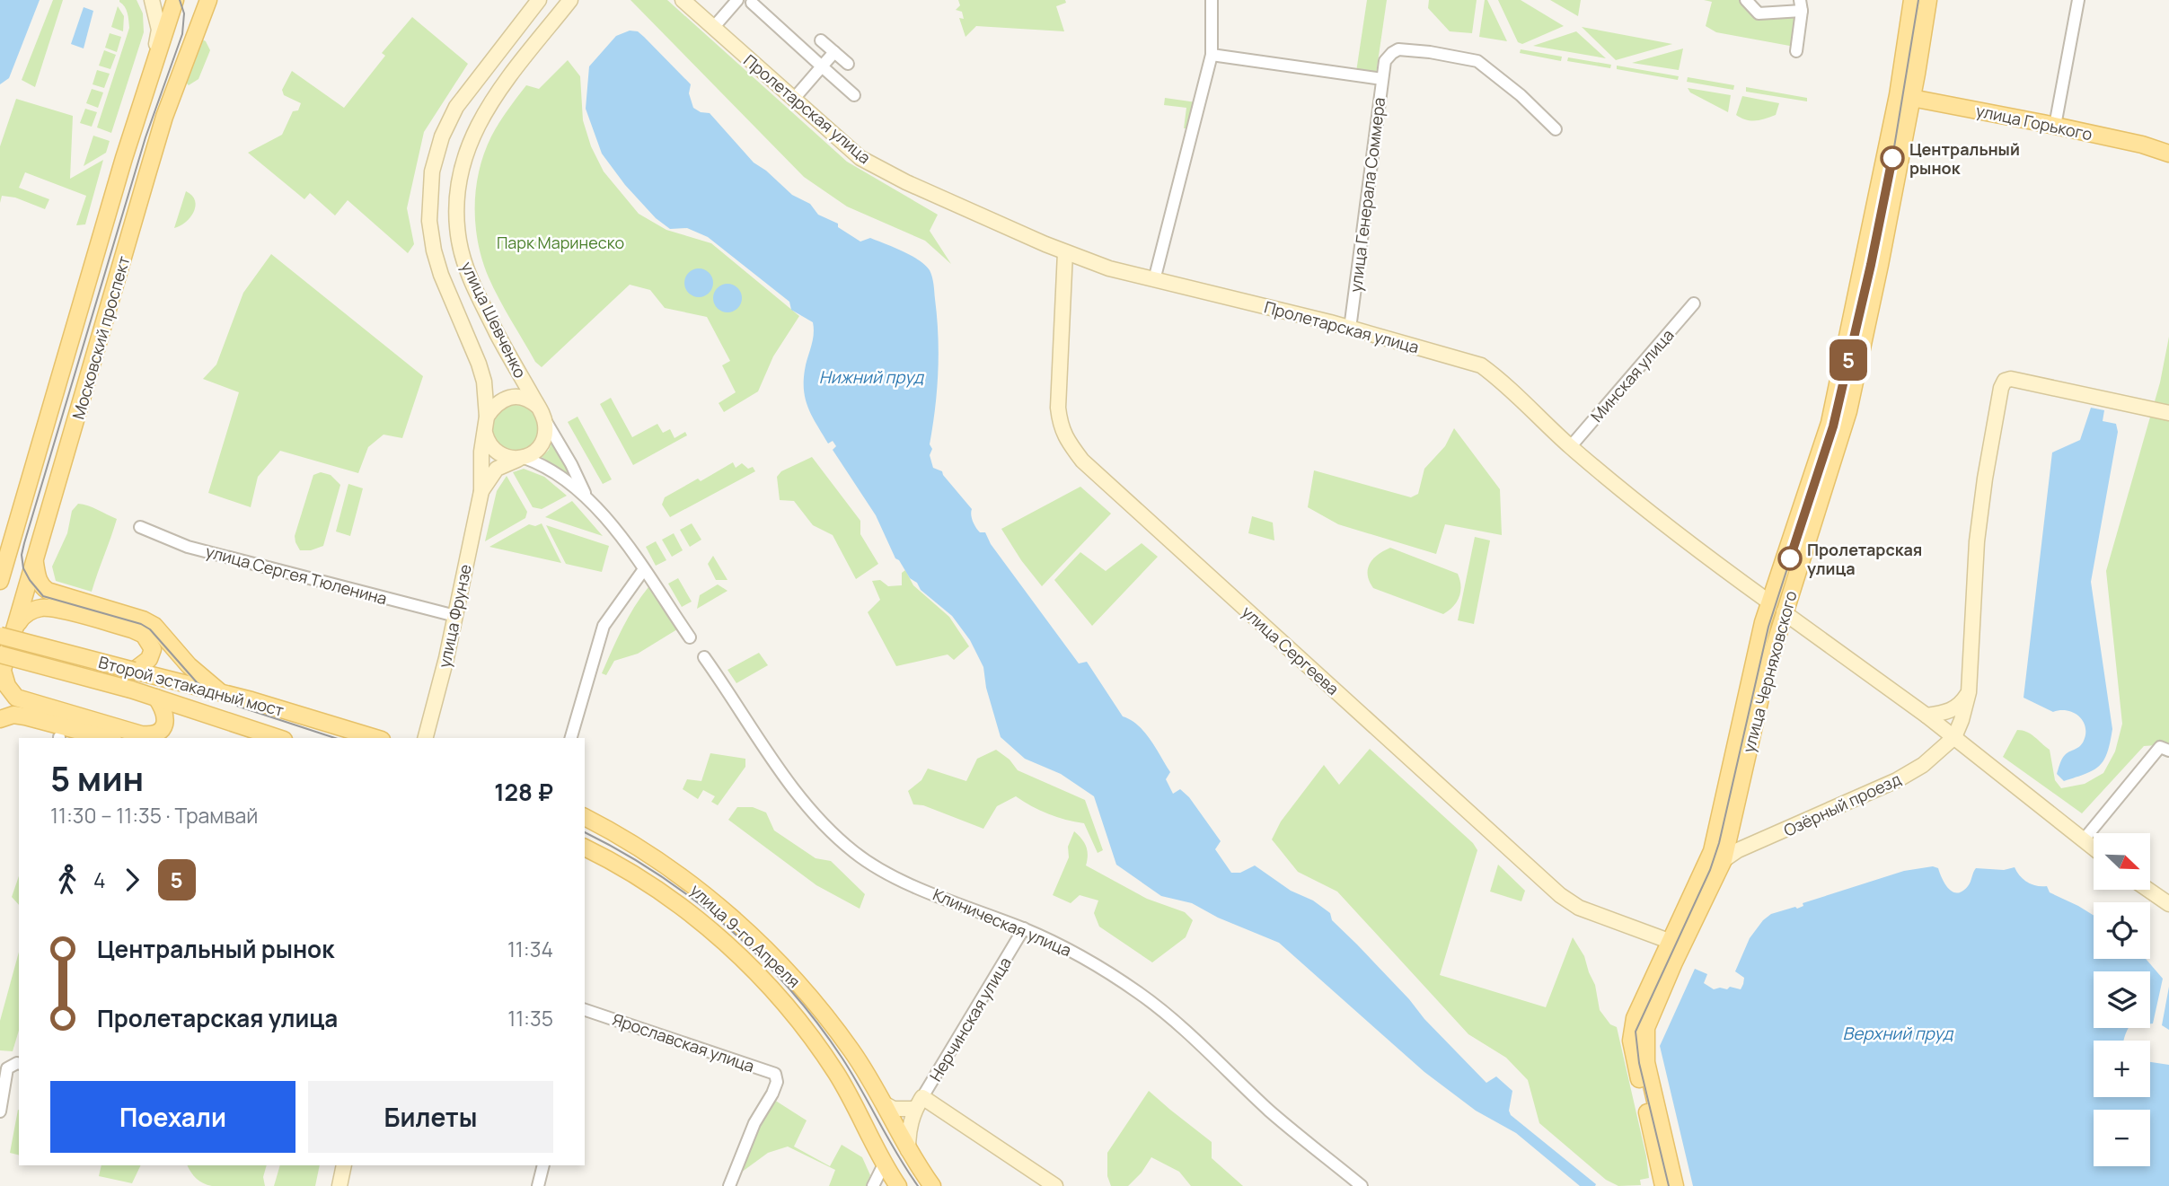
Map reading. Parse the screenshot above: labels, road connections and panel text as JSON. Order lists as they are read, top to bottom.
{
  "streets": {
    "main road": [
      "Пролетарская улица",
      "улица Горького",
      "улица Шевченко",
      "Московский проспект",
      "улица Фрунзе",
      "улица Сергеева",
      "улица Черняховского",
      "Второй эстакадный мост",
      "Озёрный проезд",
      "улица 9-го Апреля"
    ],
    "street": [
      "улица Генерала Соммера",
      "Минская улица",
      "улица Сергея Тюленина",
      "Клиническая улица",
      "Нерчинская улица",
      "Ярославская улица"
    ]
  },
  "crossings": [
    ["Пролетарская улица", "улица Генерала Соммера"],
    ["Пролетарская улица", "Минская улица"],
    ["Пролетарская улица", "улица Сергеева"],
    ["Пролетарская улица", "улица Черняховского"],
    ["Пролетарская улица", "Озёрный проезд"],
    ["улица Горького", "улица Черняховского"],
    ["улица Шевченко", "улица Фрунзе"],
    ["улица Сергея Тюленина", "улица Фрунзе"],
    ["улица Сергеева", "улица Черняховского"],
    ["улица Черняховского", "Озёрный проезд"],
    ["Клиническая улица", "Нерчинская улица"]
  ],
  "water": ["Нижний пруд", "Верхний пруд"],
  "parks": ["Парк Маринеско"],
  "places": ["Центральный рынок", "Пролетарская улица"],
  "lines": ["tram line 5"],
  "north": "bottom right",
  "page": {
    "on_map": "5",
    "heading": ["5 мин", "11:30 – 11:35 · Трамвай", "128 ₽"],
    "map_buttons": ["+", "−"],
    "legs": ["4", "5"],
    "list": [
      {
        "name": "Центральный рынок",
        "value": "11:34"
      },
      {
        "name": "Пролетарская улица",
        "value": "11:35"
      }
    ],
    "buttons": ["Поехали", "Билеты"]
  }
}
